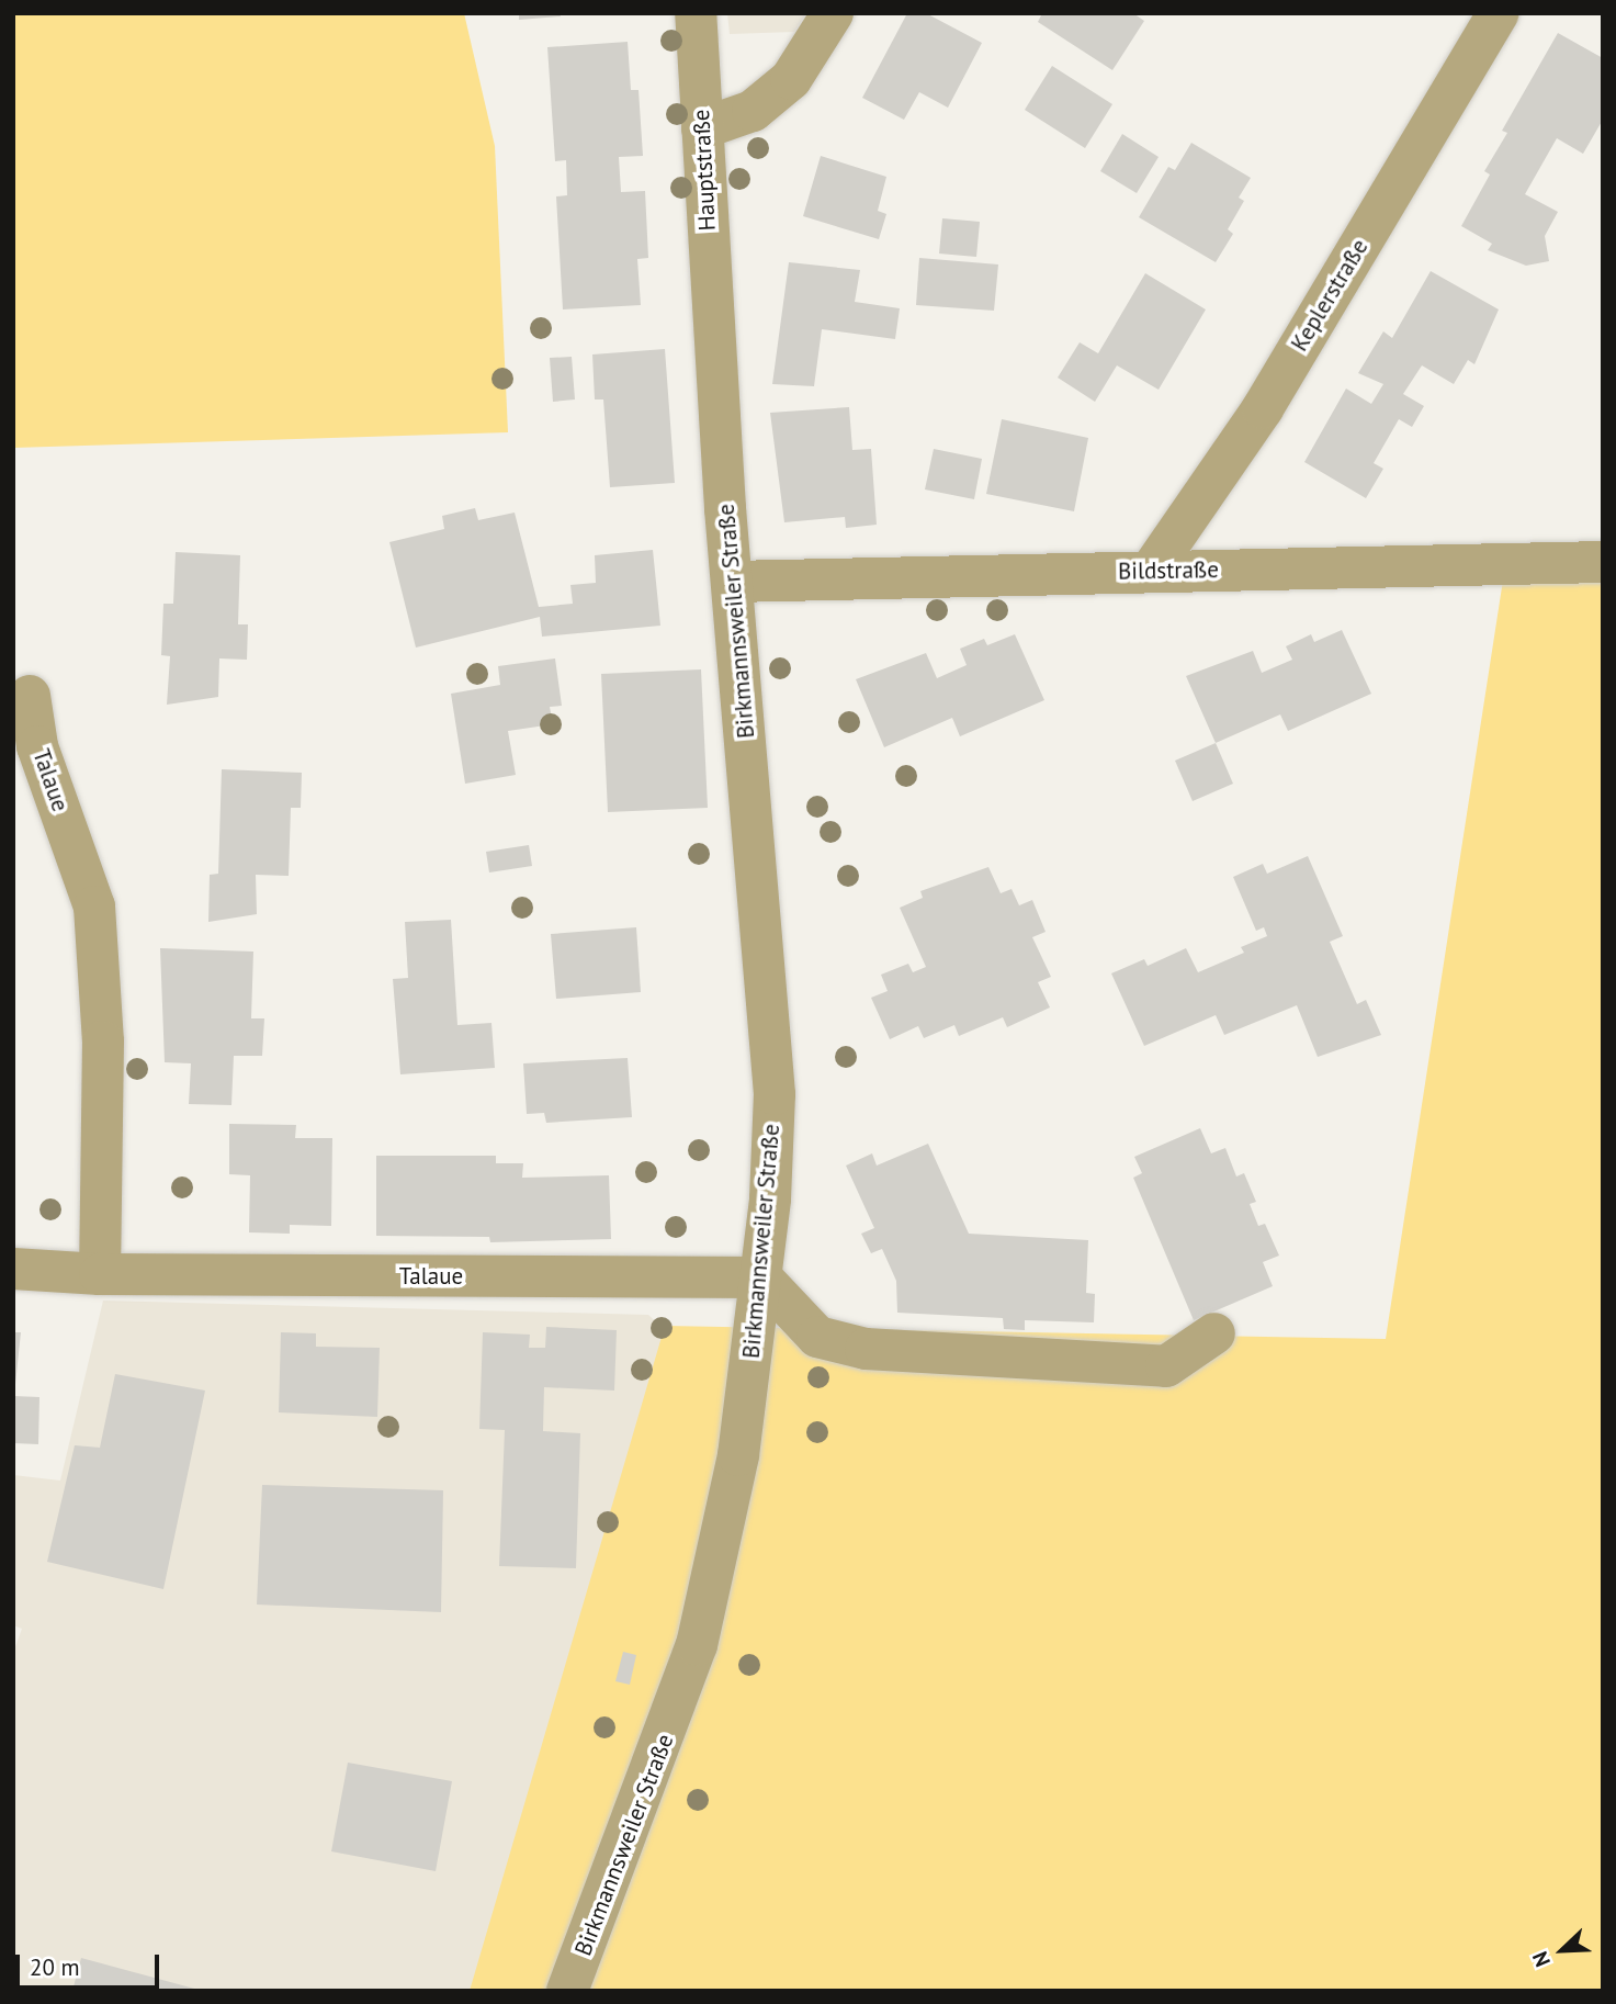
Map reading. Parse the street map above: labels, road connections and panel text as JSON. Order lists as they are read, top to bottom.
{
  "streets": {
    "street": [
      "Hauptstraße",
      "Keplerstraße",
      "Bildstraße",
      "Birkmannsweiler Straße",
      "Talaue"
    ]
  },
  "crossings": [
    ["Hauptstraße", "Birkmannsweiler Straße"],
    ["Keplerstraße", "Bildstraße"],
    ["Bildstraße", "Birkmannsweiler Straße"],
    ["Birkmannsweiler Straße", "Talaue"]
  ],
  "scale_bar": "20 m",
  "north": "bottom left"
}
